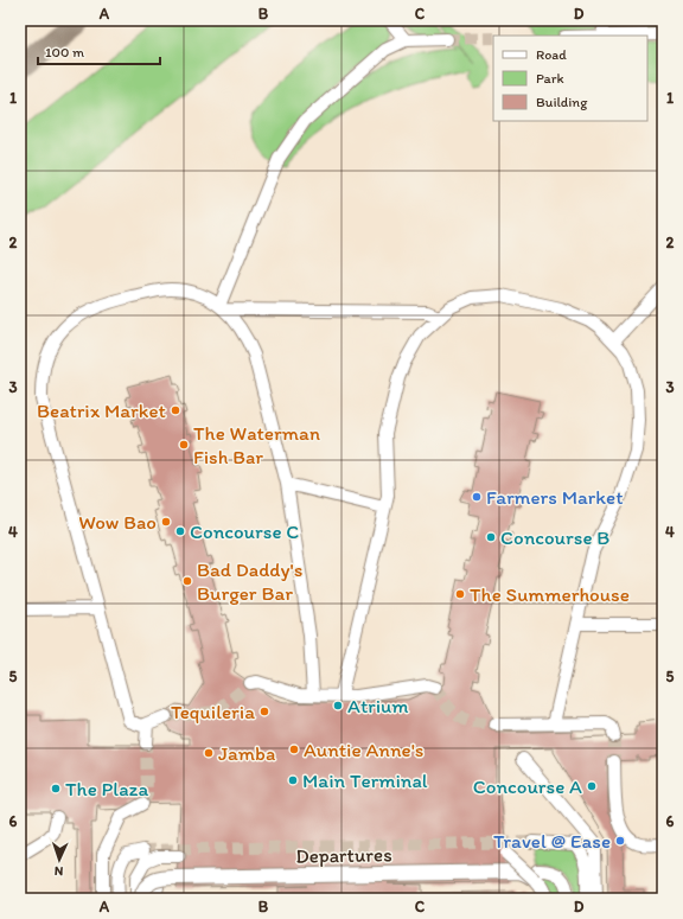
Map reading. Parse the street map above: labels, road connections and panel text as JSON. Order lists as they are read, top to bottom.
{
  "streets": {
    "main road": ["Departures"]
  },
  "places": [
    "Beatrix Market",
    "The Waterman Fish Bar",
    "Farmers Market",
    "Wow Bao",
    "Concourse C",
    "Concourse B",
    "Bad Daddy's Burger Bar",
    "The Summerhouse",
    "Atrium",
    "Tequileria",
    "Auntie Anne's",
    "Jamba",
    "Main Terminal",
    "Concourse A",
    "The Plaza",
    "Travel @ Ease"
  ],
  "legend": ["Road", "Park", "Building"],
  "scale_bar": "100 m",
  "north": "bottom",
  "grid": {
    "columns": [
      "A",
      "B",
      "C",
      "D"
    ],
    "rows": [
      "1",
      "2",
      "3",
      "4",
      "5",
      "6"
    ]
  }
}
